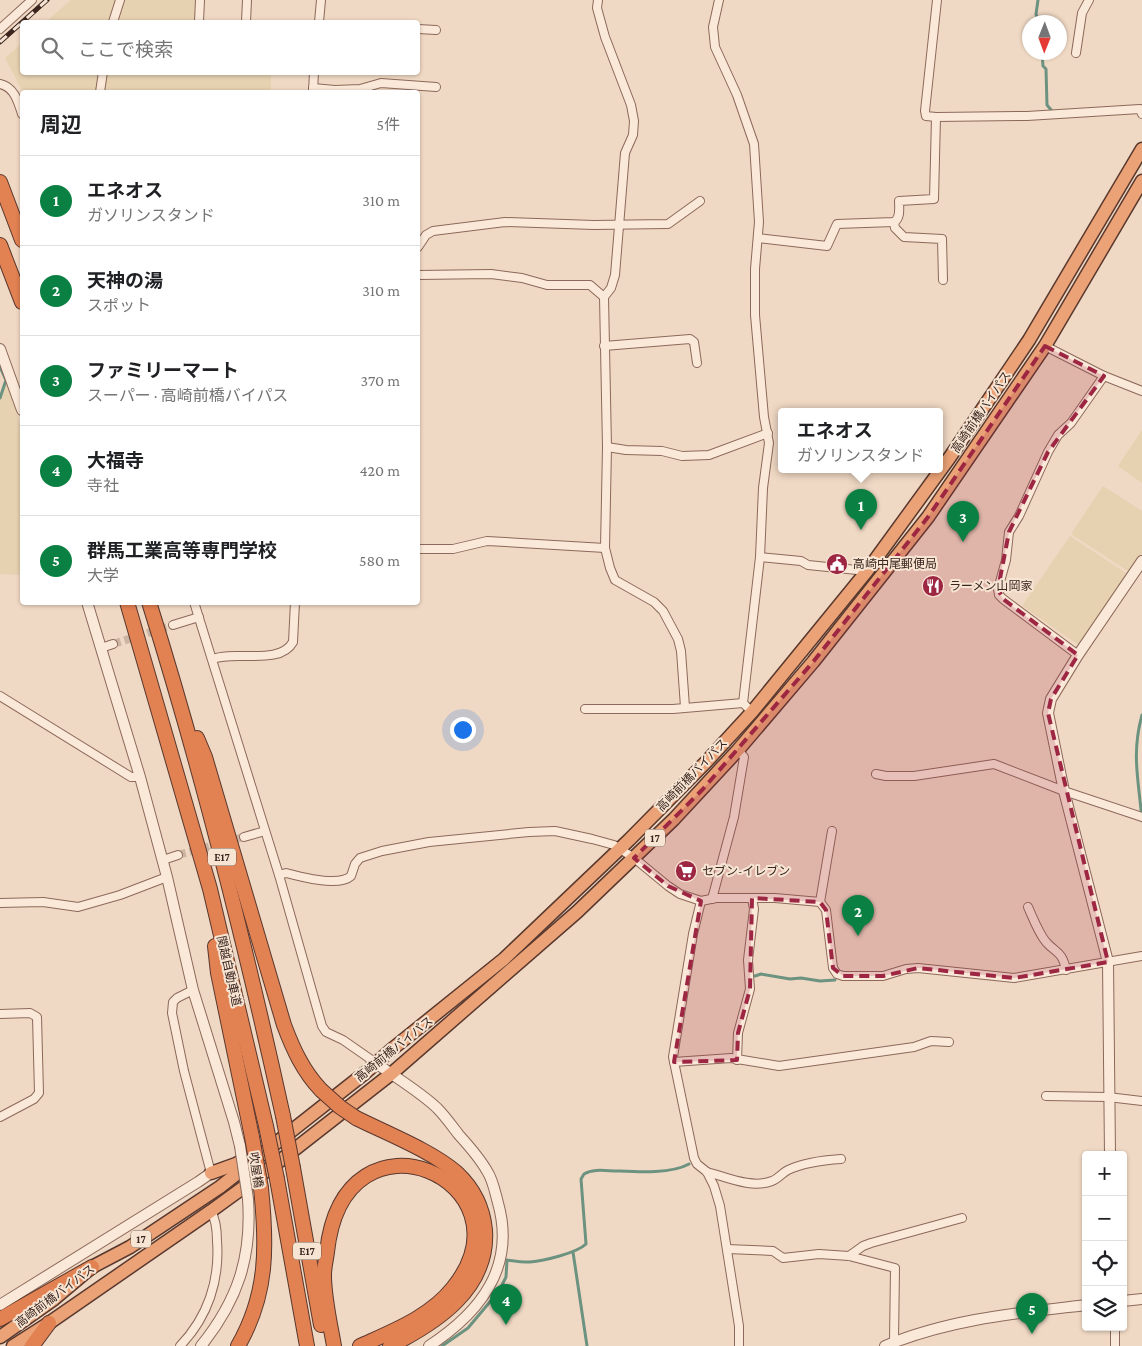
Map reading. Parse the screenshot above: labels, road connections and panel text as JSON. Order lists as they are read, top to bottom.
{
  "streets": {
    "highway": [
      "高崎前橋バイパス",
      "17",
      "E17",
      "関越自動車道"
    ],
    "street": ["吹屋橋"]
  },
  "places": {
    "public building": ["高崎中尾郵便局"],
    "restaurant": ["ラーメン山岡家"],
    "supermarket": ["セブン-イレブン"]
  },
  "north": "bottom",
  "page": {
    "search": "ここで検索",
    "heading": ["周辺", "5件"],
    "list": [
      {
        "mark": "1",
        "name": "エネオス",
        "note": "ガソリンスタンド",
        "value": "310 m"
      },
      {
        "mark": "2",
        "name": "天神の湯",
        "note": "スポット",
        "value": "310 m"
      },
      {
        "mark": "3",
        "name": "ファミリーマート",
        "note": "スーパー · 高崎前橋バイパス",
        "value": "370 m"
      },
      {
        "mark": "4",
        "name": "大福寺",
        "note": "寺社",
        "value": "420 m"
      },
      {
        "mark": "5",
        "name": "群馬工業高等専門学校",
        "note": "大学",
        "value": "580 m"
      }
    ],
    "popup": ["エネオス", "ガソリンスタンド"],
    "pins": [
      "1",
      "3",
      "2",
      "4",
      "5"
    ],
    "map_buttons": ["+", "−"]
  }
}
